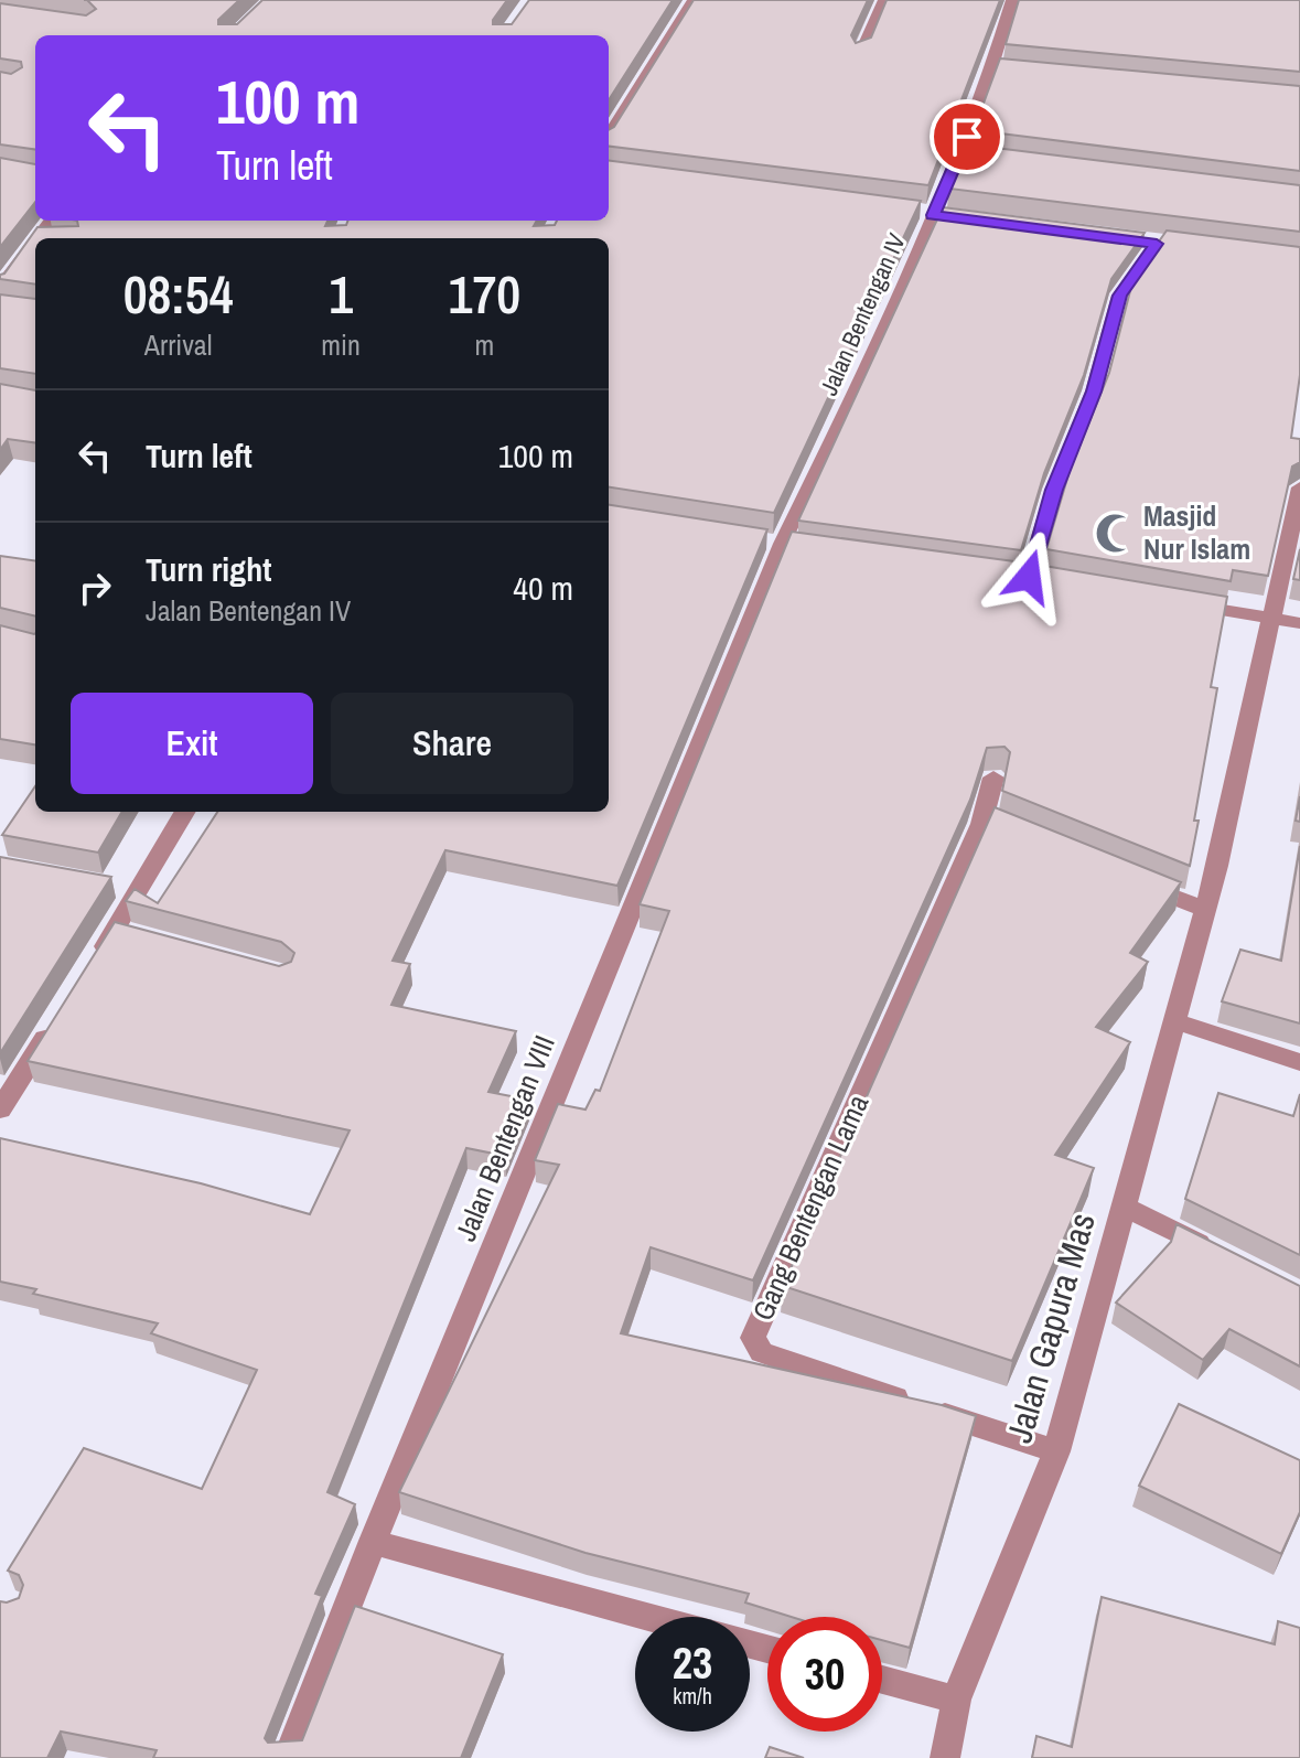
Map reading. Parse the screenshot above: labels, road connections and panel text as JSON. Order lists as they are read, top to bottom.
{
  "streets": {
    "street": [
      "Jalan Bentengan IV",
      "Jalan Bentengan VIII",
      "Gang Bentengan Lama",
      "Jalan Gapura Mas"
    ]
  },
  "crossings": [
    ["Jalan Bentengan IV", "Jalan Bentengan VIII"],
    ["Gang Bentengan Lama", "Jalan Gapura Mas"]
  ],
  "places": {
    "mosque": ["Masjid Nur Islam"]
  },
  "page": {
    "turn": ["100 m", "Turn left"],
    "eta": [
      "08:54",
      "Arrival",
      "1",
      "min",
      "170",
      "m"
    ],
    "list": [
      {
        "name": "Turn left",
        "value": "100 m"
      },
      {
        "name": "Turn right",
        "note": "Jalan Bentengan IV",
        "value": "40 m"
      }
    ],
    "buttons": ["Exit", "Share"],
    "speed": "23 km/h",
    "limit": "30"
  }
}
